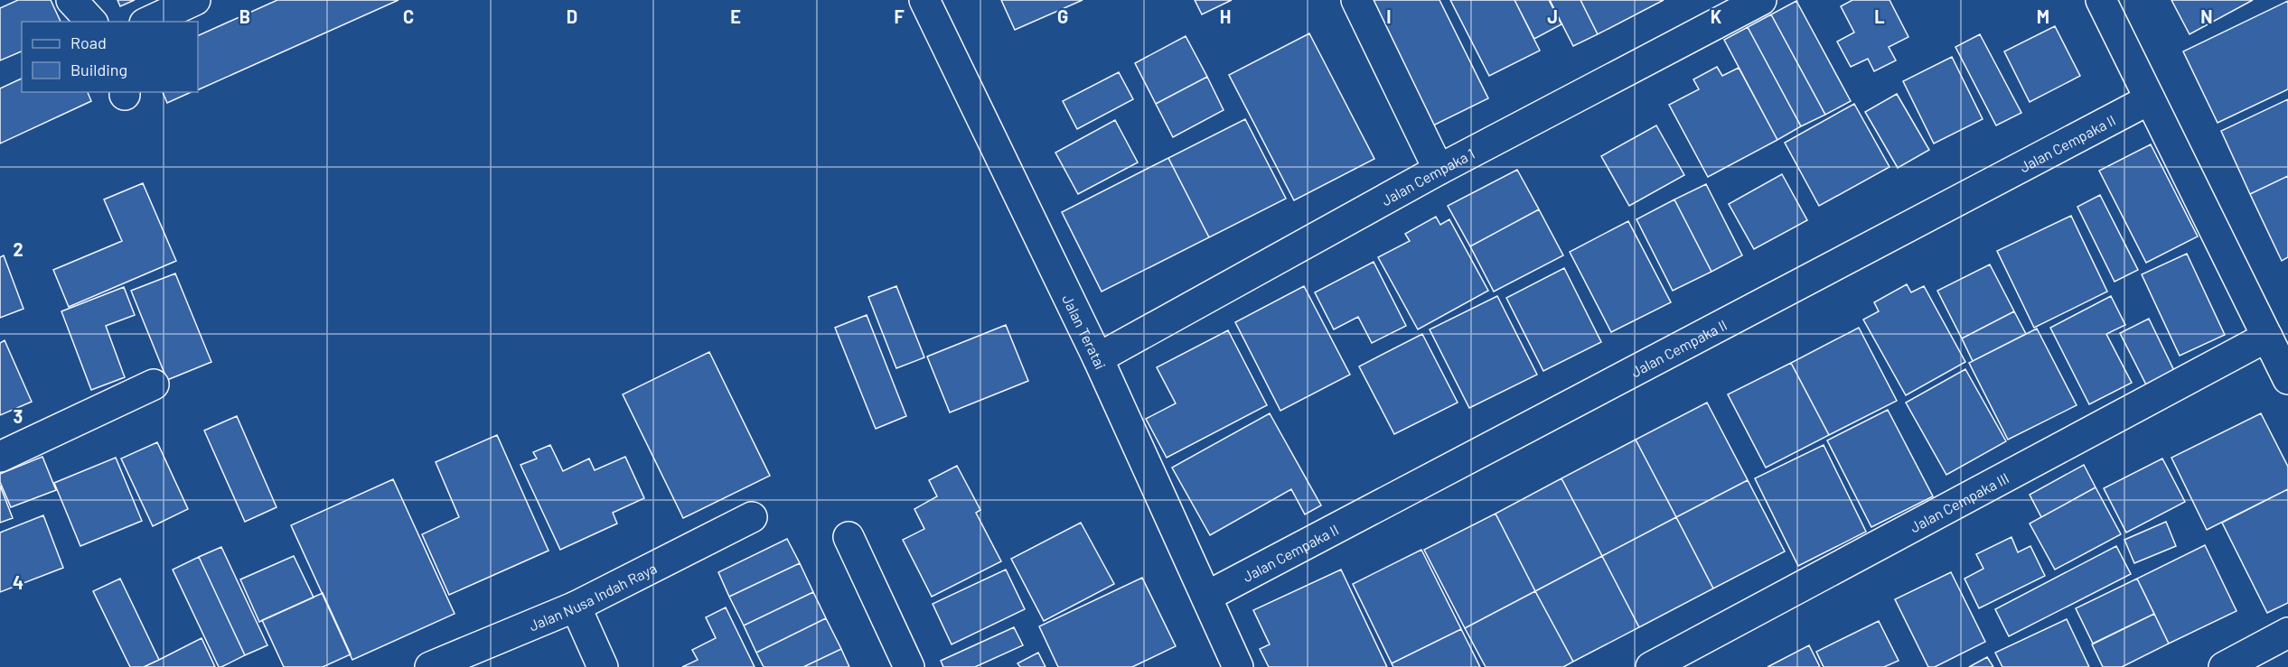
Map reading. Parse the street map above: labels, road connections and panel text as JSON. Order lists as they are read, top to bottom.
{
  "streets": {
    "street": [
      "Jalan Cempaka II",
      "Jalan Cempaka 1",
      "Jalan Teratai",
      "Jalan Cempaka III",
      "Jalan Nusa Indah Raya"
    ]
  },
  "crossings": [
    ["Jalan Cempaka II", "Jalan Teratai"],
    ["Jalan Cempaka 1", "Jalan Teratai"]
  ],
  "legend": ["Road", "Building"],
  "grid": {
    "columns": [
      "B",
      "C",
      "D",
      "E",
      "F",
      "G",
      "H",
      "I",
      "J",
      "K",
      "L",
      "M",
      "N"
    ],
    "rows": ["2", "3", "4"]
  }
}
